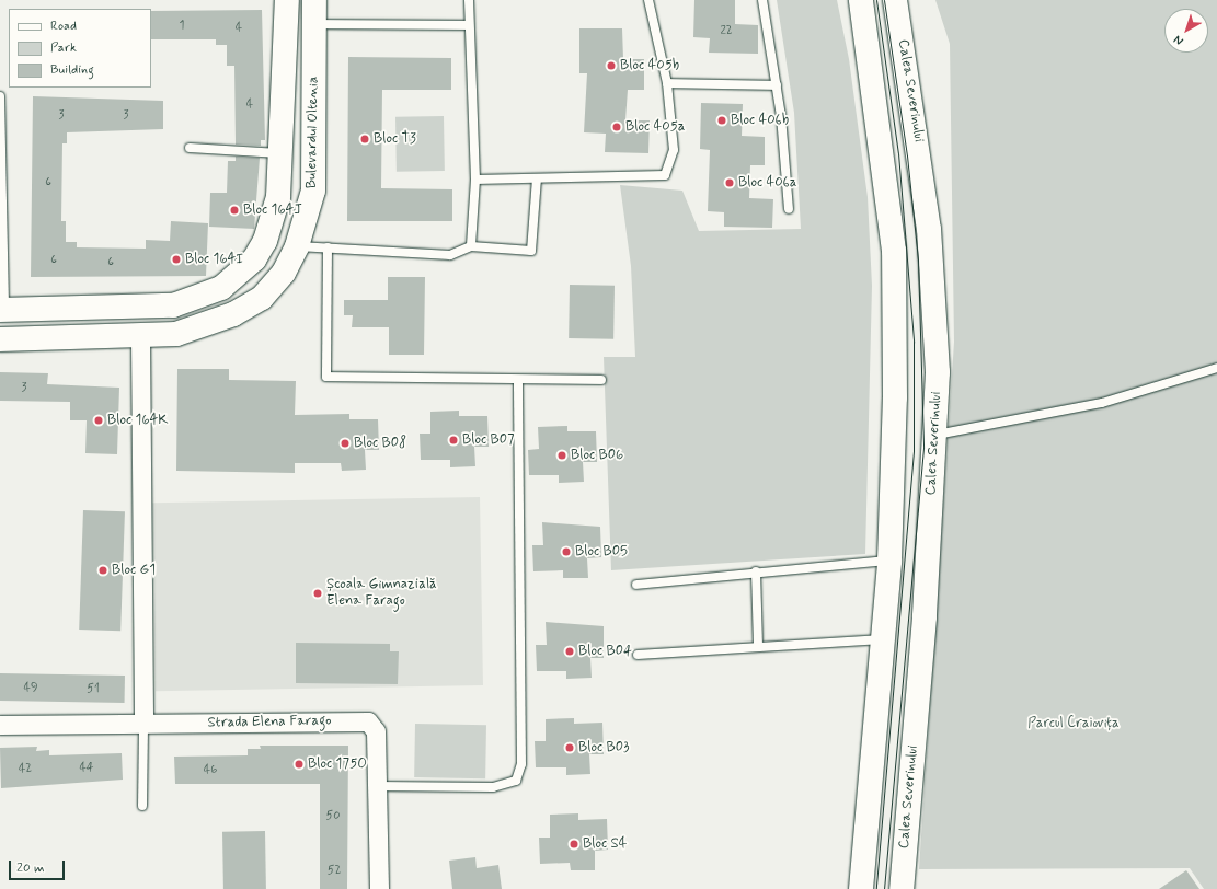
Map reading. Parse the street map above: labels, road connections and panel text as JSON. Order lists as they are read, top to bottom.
{
  "streets": {
    "main road": ["Calea Severinului", "Bulevardul Oltenia"],
    "street": ["Strada Elena Farago"]
  },
  "parks": ["Parcul Craiovița"],
  "places": [
    "Bloc 405b",
    "Bloc 406b",
    "Bloc 405a",
    "Bloc T3",
    "Bloc 406a",
    "Bloc 164J",
    "Bloc 164I",
    "Bloc 164K",
    "Bloc B07",
    "Bloc B08",
    "Bloc B06",
    "Bloc B05",
    "Bloc G1",
    "Școala Gimnazială Elena Farago",
    "Bloc B04",
    "Bloc B03",
    "Bloc 175O",
    "Bloc S4"
  ],
  "house_numbers": [
    "1",
    "4",
    "22",
    "4",
    "3",
    "3",
    "6",
    "6",
    "6",
    "3",
    "49",
    "51",
    "44",
    "42",
    "46",
    "50",
    "52"
  ],
  "legend": ["Road", "Park", "Building"],
  "scale_bar": "20 m",
  "north": "bottom left"
}
